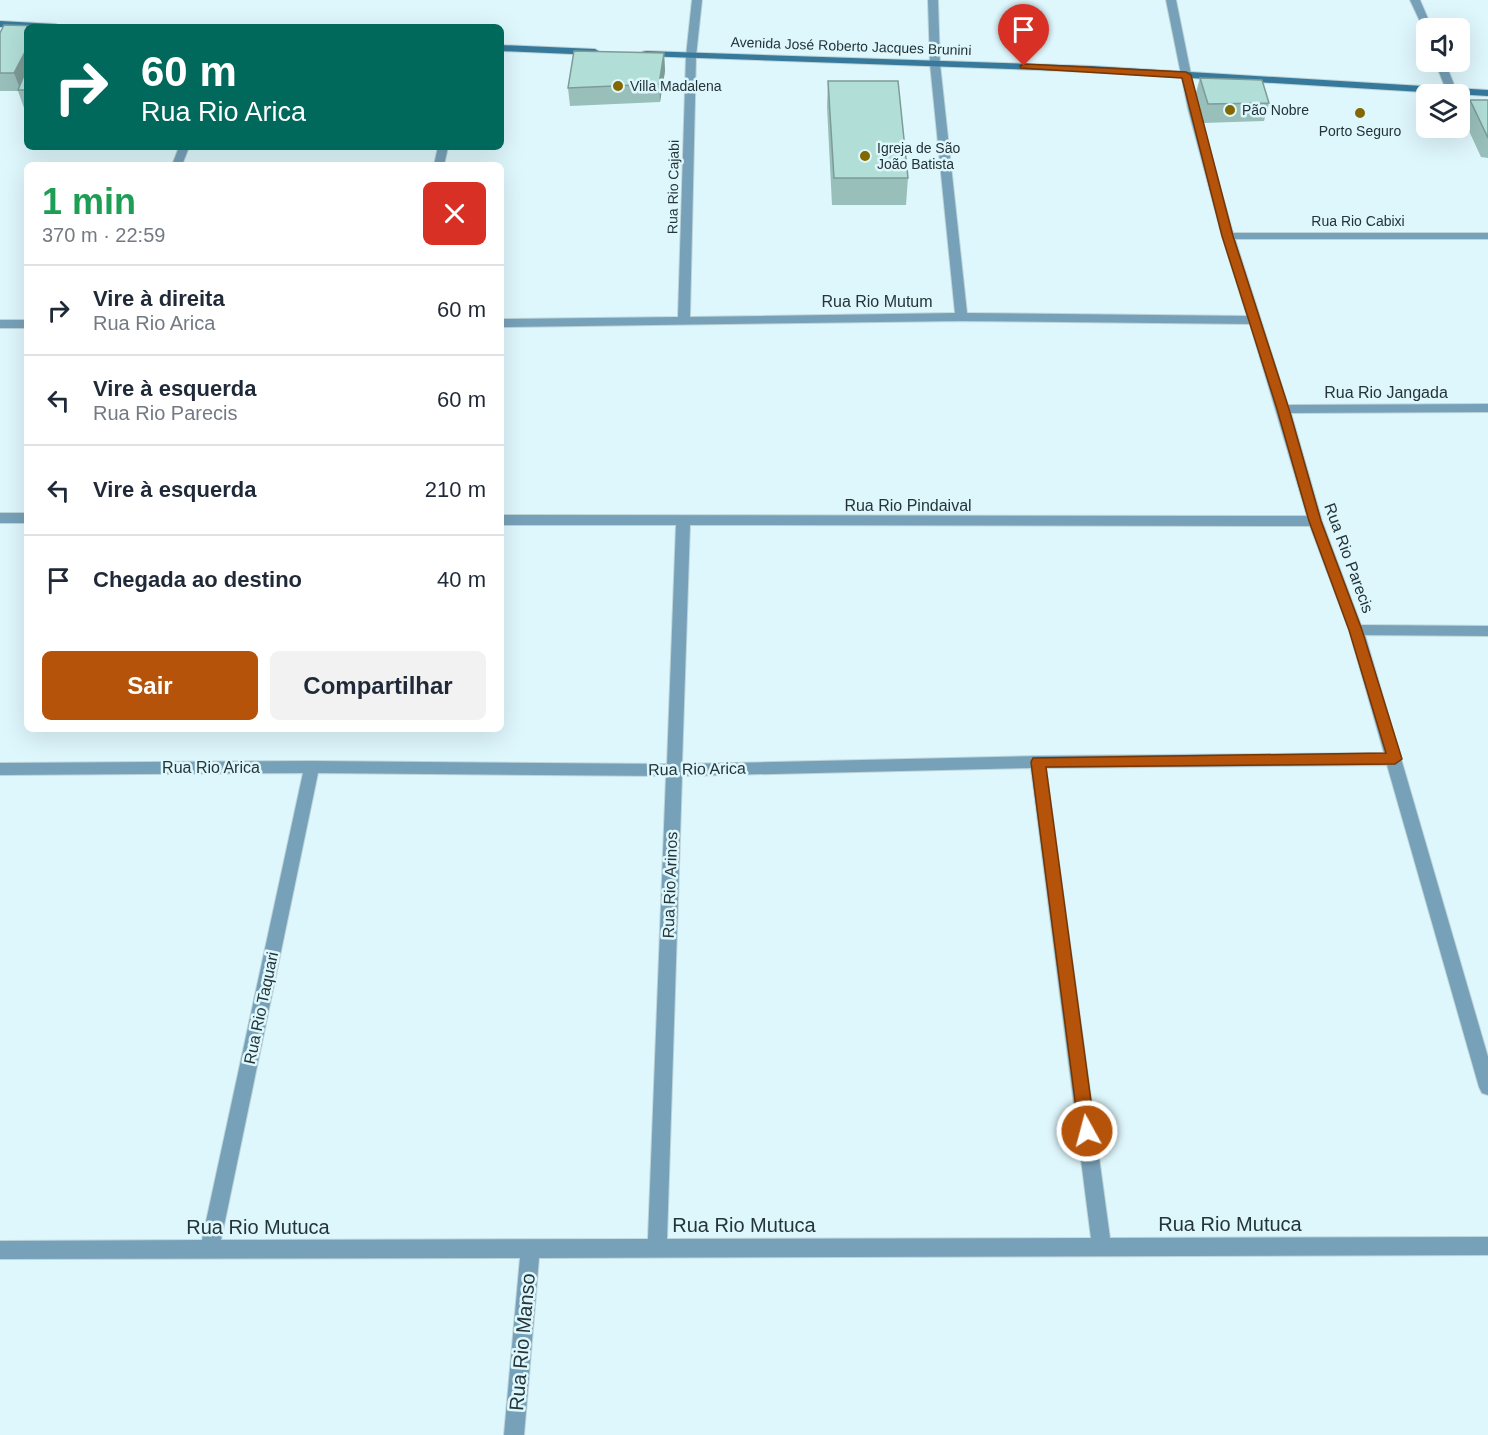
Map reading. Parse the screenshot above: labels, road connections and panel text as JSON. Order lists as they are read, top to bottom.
{
  "streets": {
    "main road": ["Avenida José Roberto Jacques Brunini"],
    "street": [
      "Rua Rio Cajabi",
      "Rua Rio Cabixi",
      "Rua Rio Mutum",
      "Rua Rio Jangada",
      "Rua Rio Pindaival",
      "Rua Rio Parecis",
      "Rua Rio Arica",
      "Rua Rio Arinos",
      "Rua Rio Taquari",
      "Rua Rio Mutuca",
      "Rua Rio Manso"
    ]
  },
  "crossings": [
    ["Avenida José Roberto Jacques Brunini", "Rua Rio Cajabi"],
    ["Avenida José Roberto Jacques Brunini", "Rua Rio Parecis"],
    ["Rua Rio Cajabi", "Rua Rio Mutum"],
    ["Rua Rio Cabixi", "Rua Rio Parecis"],
    ["Rua Rio Mutum", "Rua Rio Parecis"],
    ["Rua Rio Jangada", "Rua Rio Parecis"],
    ["Rua Rio Pindaival", "Rua Rio Parecis"],
    ["Rua Rio Pindaival", "Rua Rio Arinos"],
    ["Rua Rio Parecis", "Rua Rio Arica"],
    ["Rua Rio Arica", "Rua Rio Arinos"],
    ["Rua Rio Arica", "Rua Rio Taquari"],
    ["Rua Rio Arinos", "Rua Rio Mutuca"],
    ["Rua Rio Taquari", "Rua Rio Mutuca"],
    ["Rua Rio Mutuca", "Rua Rio Manso"]
  ],
  "places": [
    "Villa Madalena",
    "Pão Nobre",
    "Porto Seguro",
    "Igreja de São João Batista"
  ],
  "page": {
    "turn": ["60 m", "Rua Rio Arica"],
    "heading": ["1 min", "370 m · 22:59"],
    "list": [
      {
        "name": "Vire à direita",
        "note": "Rua Rio Arica",
        "value": "60 m"
      },
      {
        "name": "Vire à esquerda",
        "note": "Rua Rio Parecis",
        "value": "60 m"
      },
      {
        "name": "Vire à esquerda",
        "value": "210 m"
      },
      {
        "name": "Chegada ao destino",
        "value": "40 m"
      }
    ],
    "buttons": ["Sair", "Compartilhar"]
  }
}
